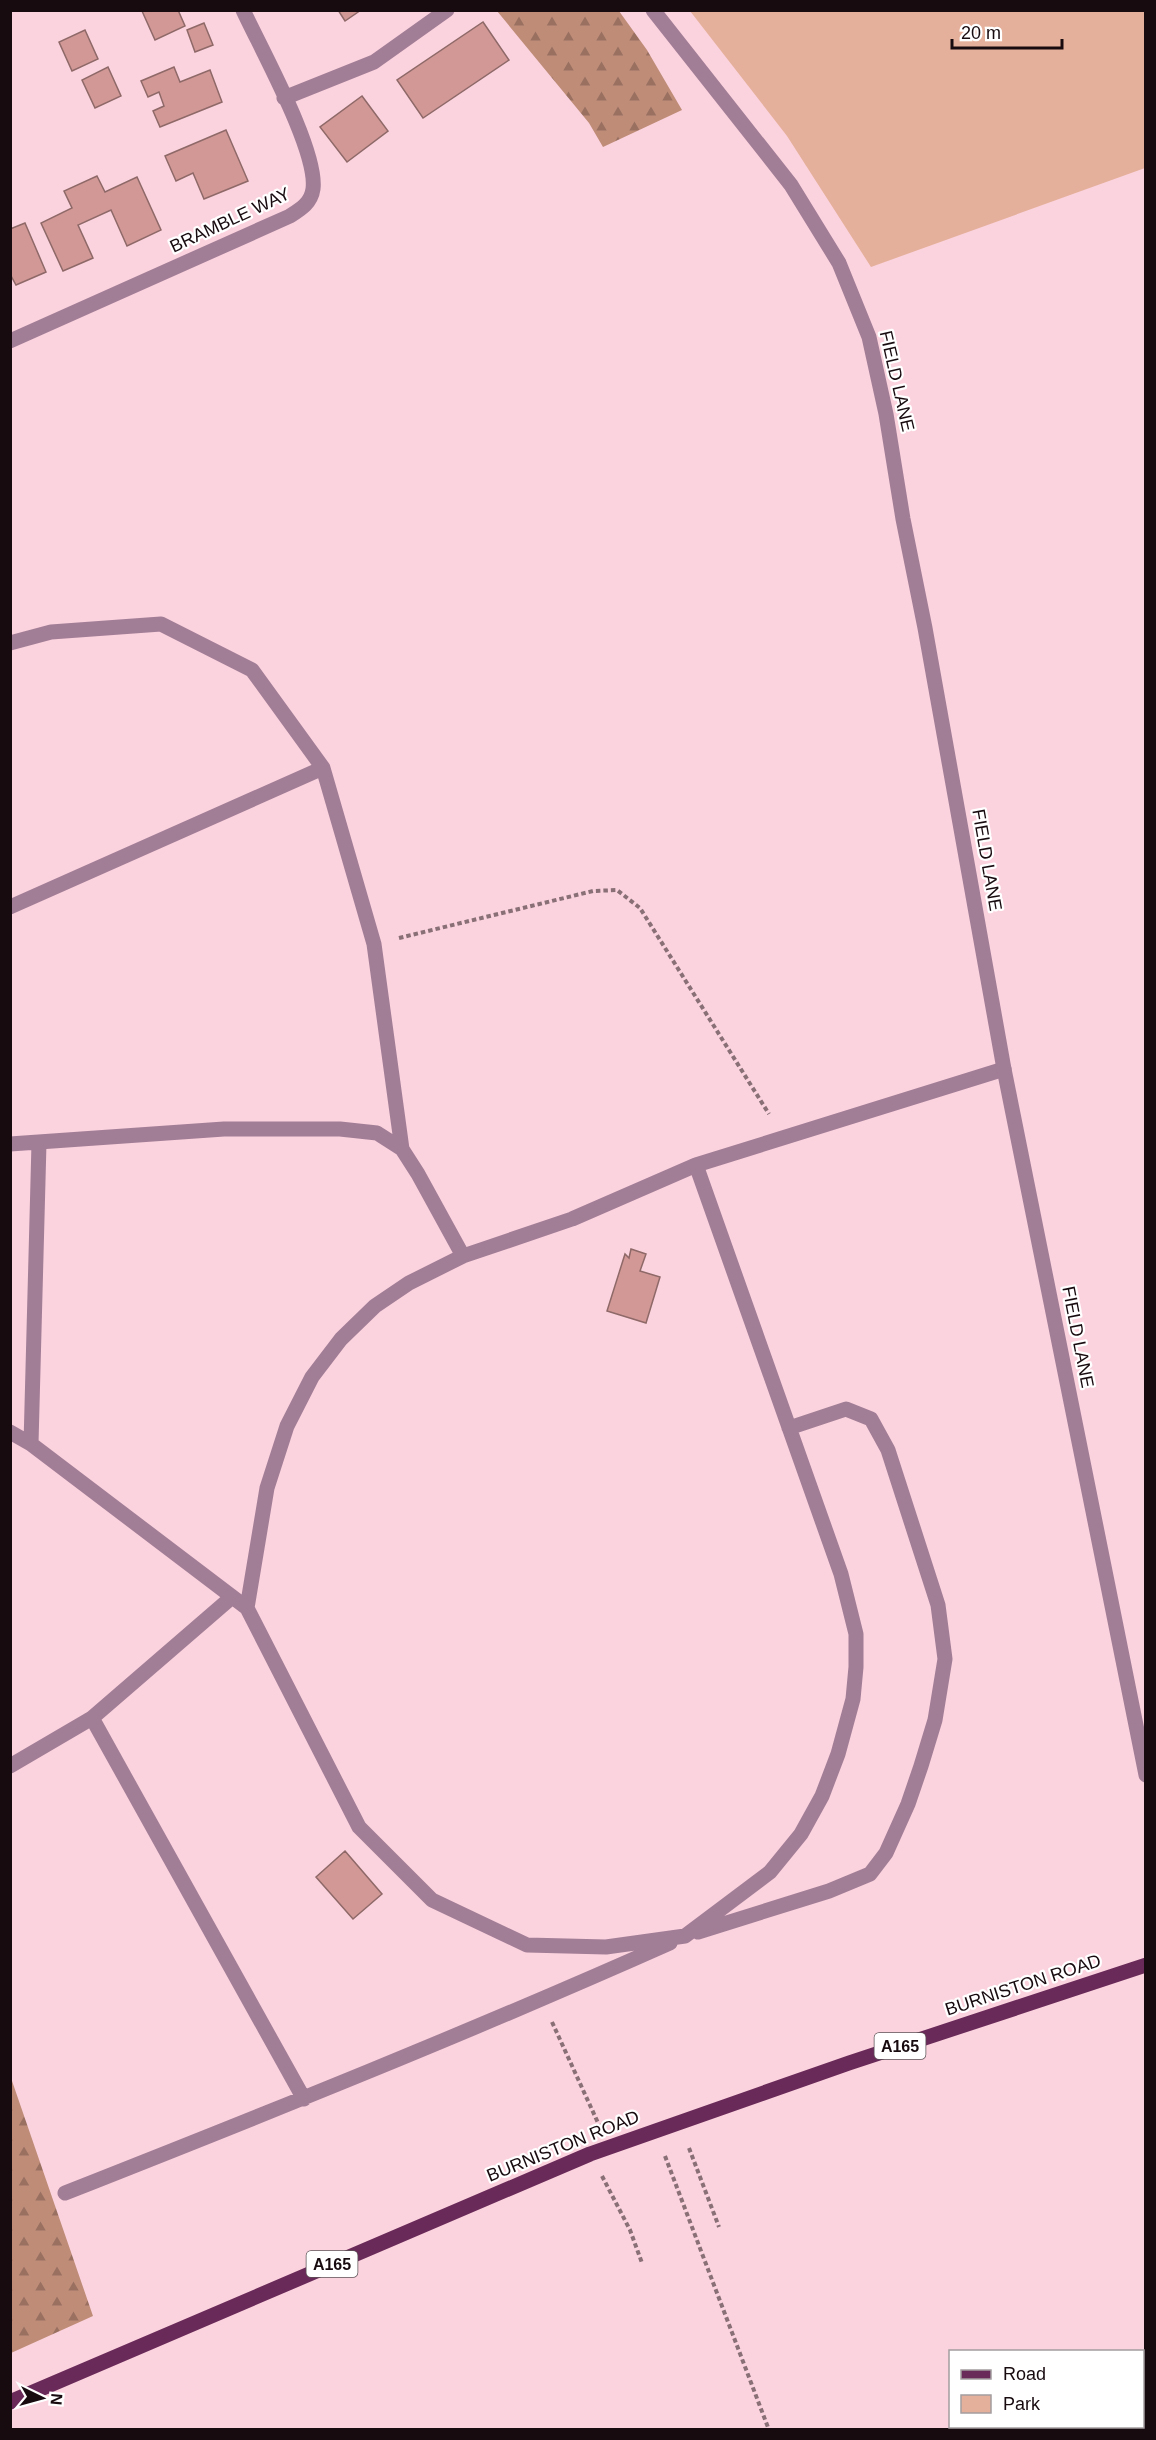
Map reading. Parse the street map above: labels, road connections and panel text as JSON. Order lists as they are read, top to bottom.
{
  "streets": {
    "main road": ["BURNISTON ROAD", "A165"],
    "street": ["BRAMBLE WAY", "FIELD LANE"]
  },
  "legend": ["Road", "Park"],
  "scale_bar": "20 m",
  "north": "right"
}
